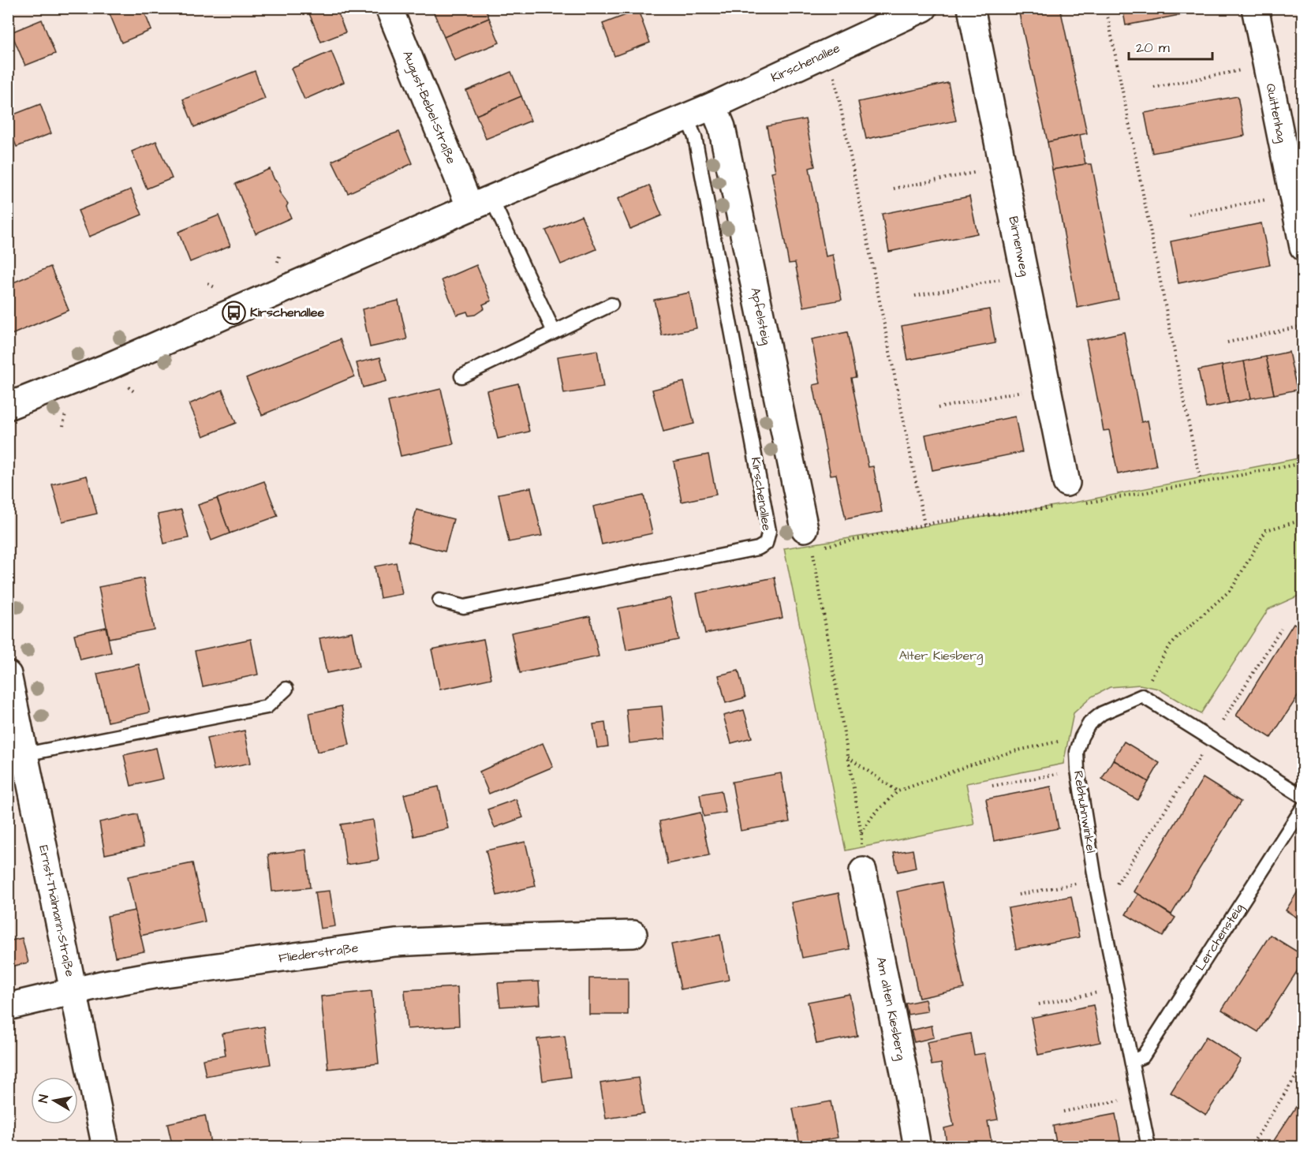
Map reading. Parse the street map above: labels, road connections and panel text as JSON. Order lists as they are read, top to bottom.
{
  "streets": {
    "street": [
      "Kirschenallee",
      "August-Bebel-Straße",
      "Quittenhag",
      "Birnenweg",
      "Apfelsteig",
      "Ernst-Thälmann-Straße",
      "Fliederstraße",
      "Am alten Kiesberg"
    ],
    "lane": ["Rebhuhnwinkel", "Lerchensteig"]
  },
  "crossings": [
    ["Kirschenallee", "August-Bebel-Straße"],
    ["Kirschenallee", "Apfelsteig"],
    ["Rebhuhnwinkel", "Lerchensteig"],
    ["Ernst-Thälmann-Straße", "Fliederstraße"]
  ],
  "parks": ["Alter Kiesberg"],
  "places": {
    "bus stop": ["Kirschenallee"]
  },
  "scale_bar": "20 m",
  "north": "left"
}
